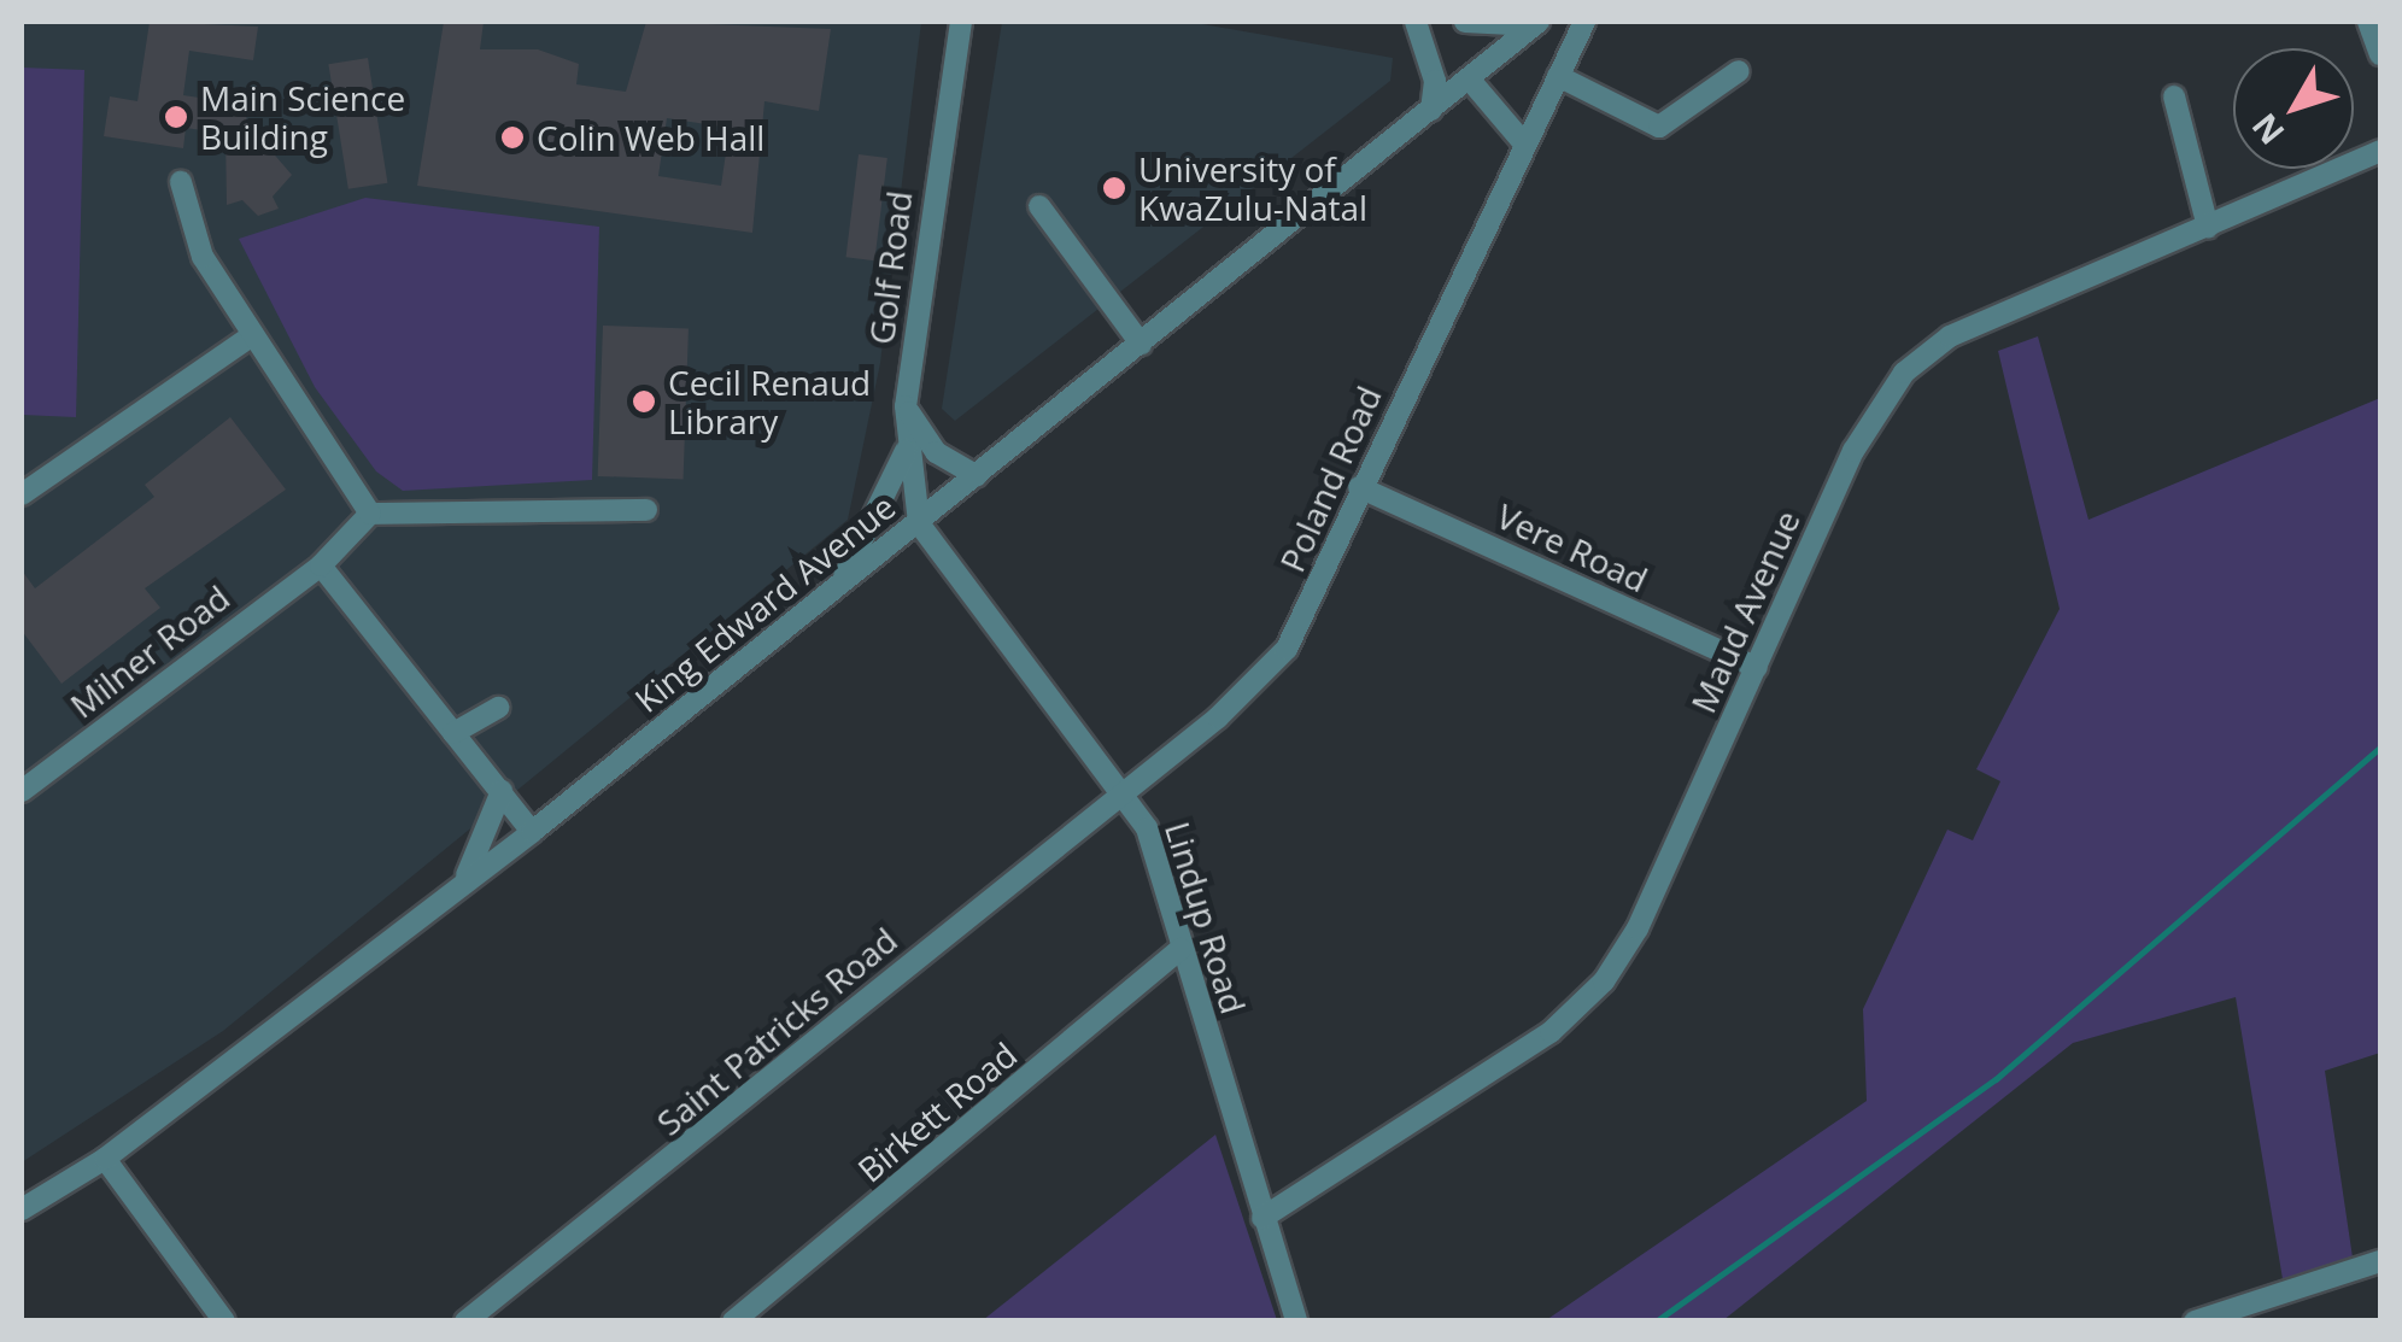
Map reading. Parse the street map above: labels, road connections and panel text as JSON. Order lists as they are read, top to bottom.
{
  "streets": {
    "street": [
      "Golf Road",
      "Poland Road",
      "Vere Road",
      "King Edward Avenue",
      "Maud Avenue",
      "Milner Road",
      "Lindup Road",
      "Saint Patricks Road",
      "Birkett Road"
    ]
  },
  "crossings": [
    ["Golf Road", "King Edward Avenue"],
    ["Golf Road", "Lindup Road"],
    ["Poland Road", "Vere Road"],
    ["Poland Road", "Lindup Road"],
    ["Poland Road", "Saint Patricks Road"],
    ["Vere Road", "Maud Avenue"],
    ["King Edward Avenue", "Lindup Road"],
    ["Maud Avenue", "Lindup Road"],
    ["Lindup Road", "Saint Patricks Road"],
    ["Lindup Road", "Birkett Road"]
  ],
  "places": [
    "Main Science Building",
    "Colin Web Hall",
    "University of KwaZulu-Natal",
    "Cecil Renaud Library"
  ],
  "north": "bottom left"
}
